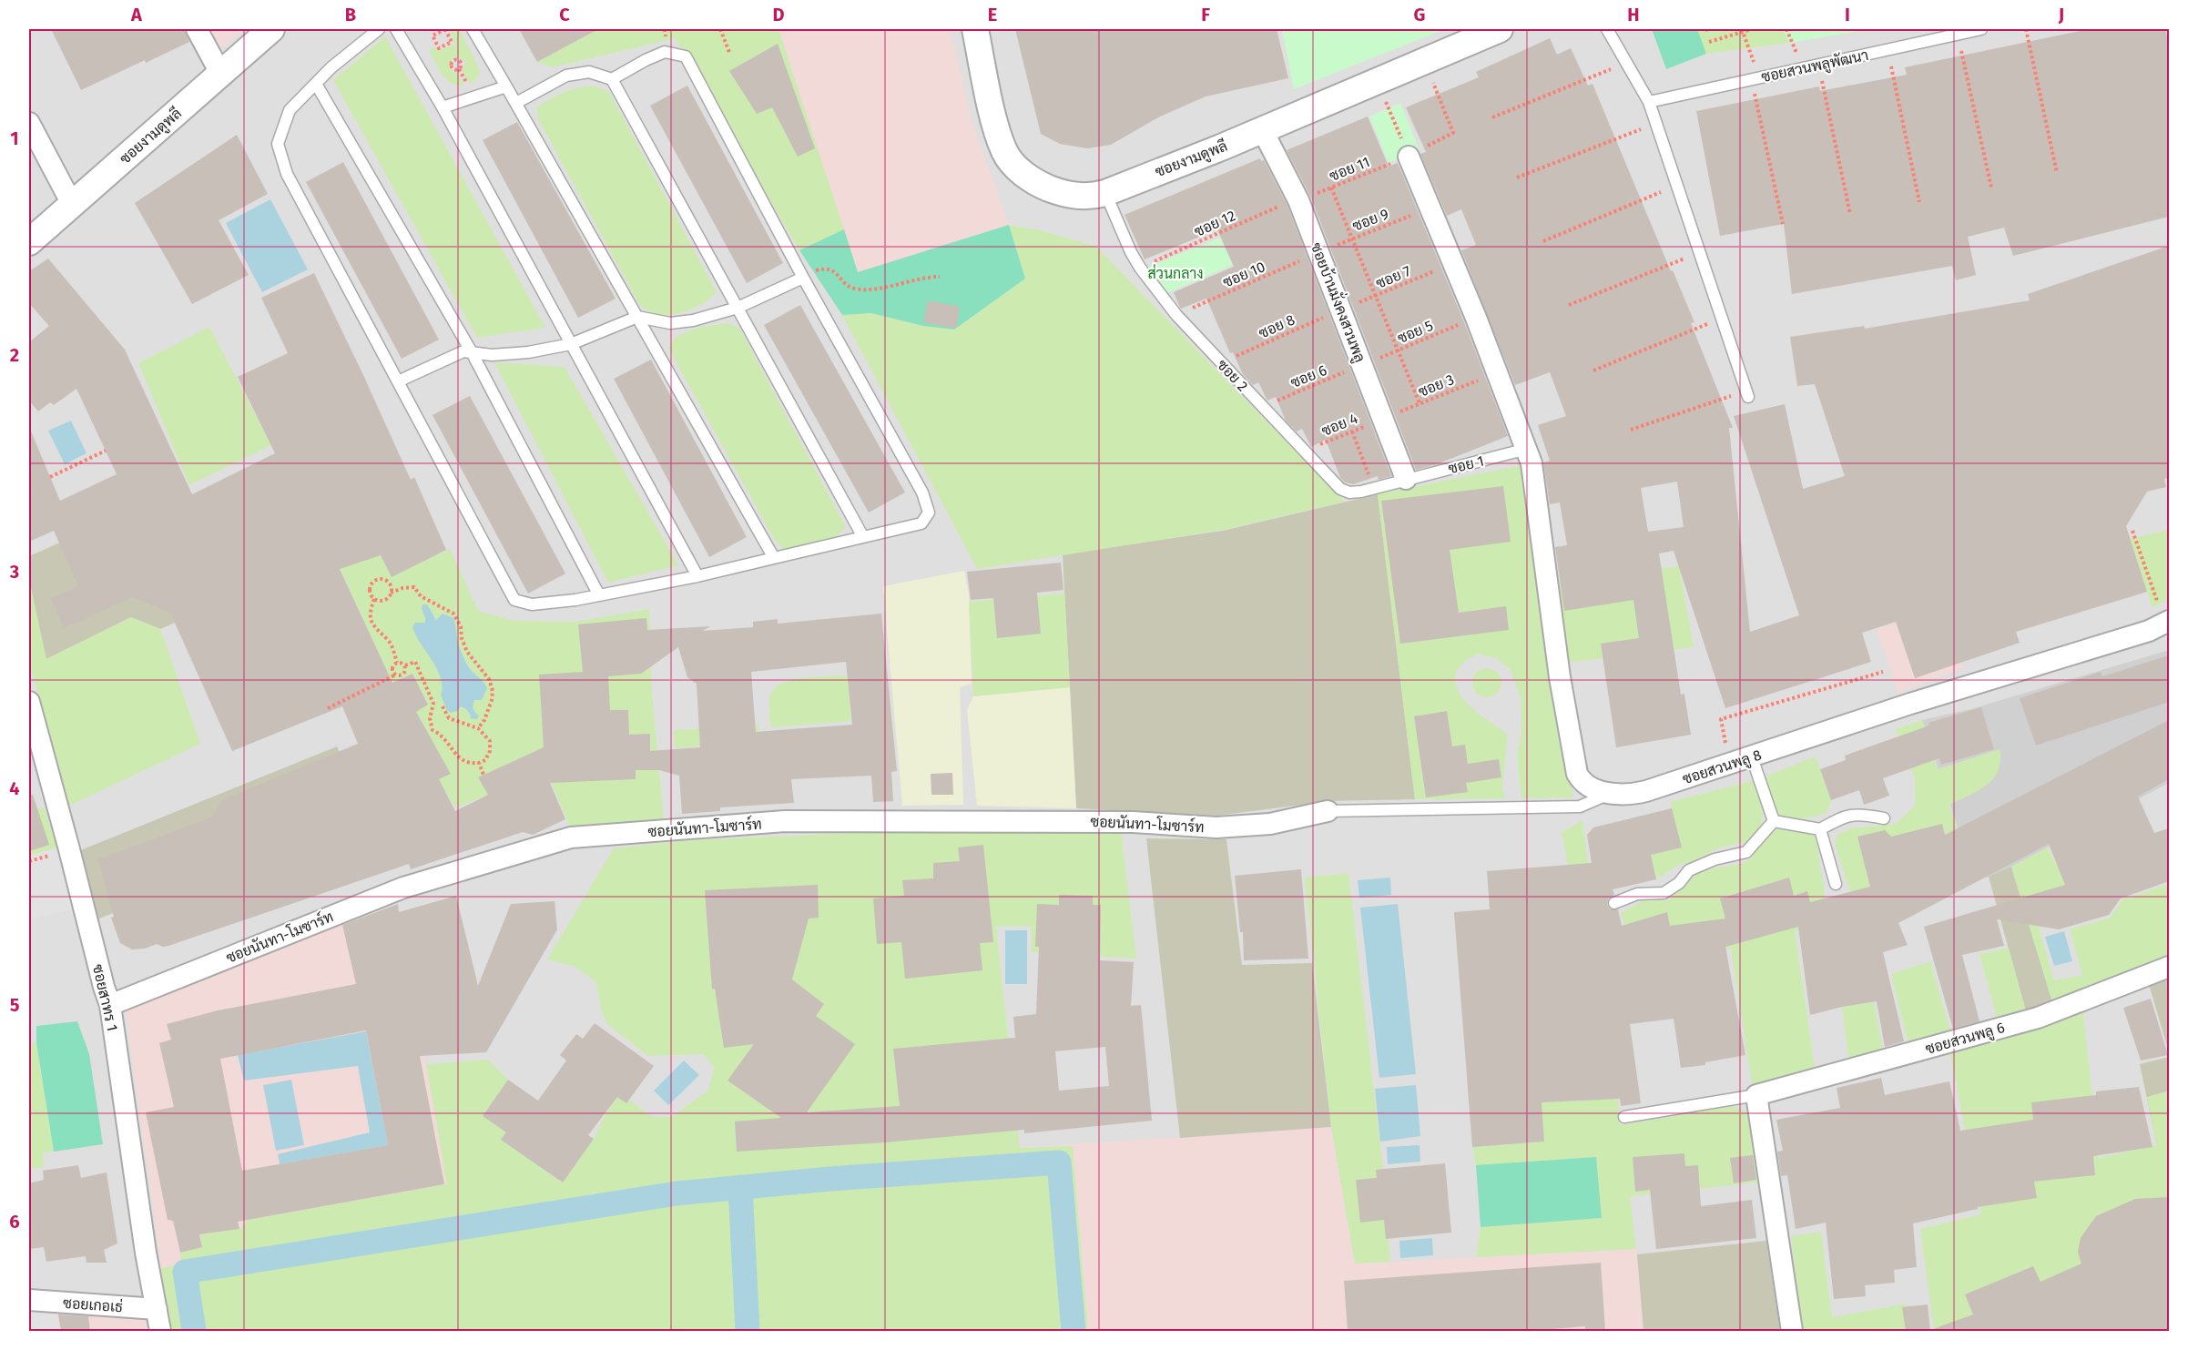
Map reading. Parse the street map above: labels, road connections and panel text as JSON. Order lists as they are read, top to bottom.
{
  "streets": {
    "street": [
      "ซอยงามดูพลี",
      "ซอยบ้านมั่งคงสวนพลู",
      "ซอยสวนพลู 8",
      "ซอยนันทา-โมซาร์ท",
      "ซอยสาทร 1",
      "ซอยสวนพลู 6",
      "ซอยเกอเธ่"
    ],
    "lane": ["ซอยสวนพลูพัฒนา", "ซอย 2", "ซอย 1"],
    "path": [
      "ซอย 11",
      "ซอย 9",
      "ซอย 12",
      "ซอย 10",
      "ซอย 7",
      "ซอย 8",
      "ซอย 5",
      "ซอย 6",
      "ซอย 3",
      "ซอย 4"
    ]
  },
  "crossings": [
    ["ซอยงามดูพลี", "ซอยบ้านมั่งคงสวนพลู"],
    ["ซอยงามดูพลี", "ซอย 2"],
    ["ซอย 11", "ซอย 12"],
    ["ซอย 11", "ซอยบ้านมั่งคงสวนพลู"],
    ["ซอย 9", "ซอย 10"],
    ["ซอย 9", "ซอยบ้านมั่งคงสวนพลู"],
    ["ซอย 12", "ซอยบ้านมั่งคงสวนพลู"],
    ["ซอย 12", "ซอย 2"],
    ["ซอย 10", "ซอยบ้านมั่งคงสวนพลู"],
    ["ซอย 10", "ซอย 2"],
    ["ซอย 7", "ซอยบ้านมั่งคงสวนพลู"],
    ["ซอย 7", "ซอย 8"],
    ["ซอยบ้านมั่งคงสวนพลู", "ซอย 8"],
    ["ซอยบ้านมั่งคงสวนพลู", "ซอย 5"],
    ["ซอยบ้านมั่งคงสวนพลู", "ซอย 2"],
    ["ซอยบ้านมั่งคงสวนพลู", "ซอย 6"],
    ["ซอยบ้านมั่งคงสวนพลู", "ซอย 3"],
    ["ซอยบ้านมั่งคงสวนพลู", "ซอย 4"],
    ["ซอยบ้านมั่งคงสวนพลู", "ซอย 1"],
    ["ซอย 8", "ซอย 2"],
    ["ซอย 5", "ซอย 6"],
    ["ซอย 2", "ซอย 6"],
    ["ซอย 2", "ซอย 4"],
    ["ซอย 2", "ซอย 1"],
    ["ซอย 3", "ซอย 4"],
    ["ซอย 1", "ซอยสวนพลู 8"],
    ["ซอยนันทา-โมซาร์ท", "ซอยสาทร 1"],
    ["ซอยสาทร 1", "ซอยเกอเธ่"]
  ],
  "parks": ["ส่วนกลาง"],
  "grid": {
    "columns": [
      "A",
      "B",
      "C",
      "D",
      "E",
      "F",
      "G",
      "H",
      "I",
      "J"
    ],
    "rows": [
      "1",
      "2",
      "3",
      "4",
      "5",
      "6"
    ]
  }
}
